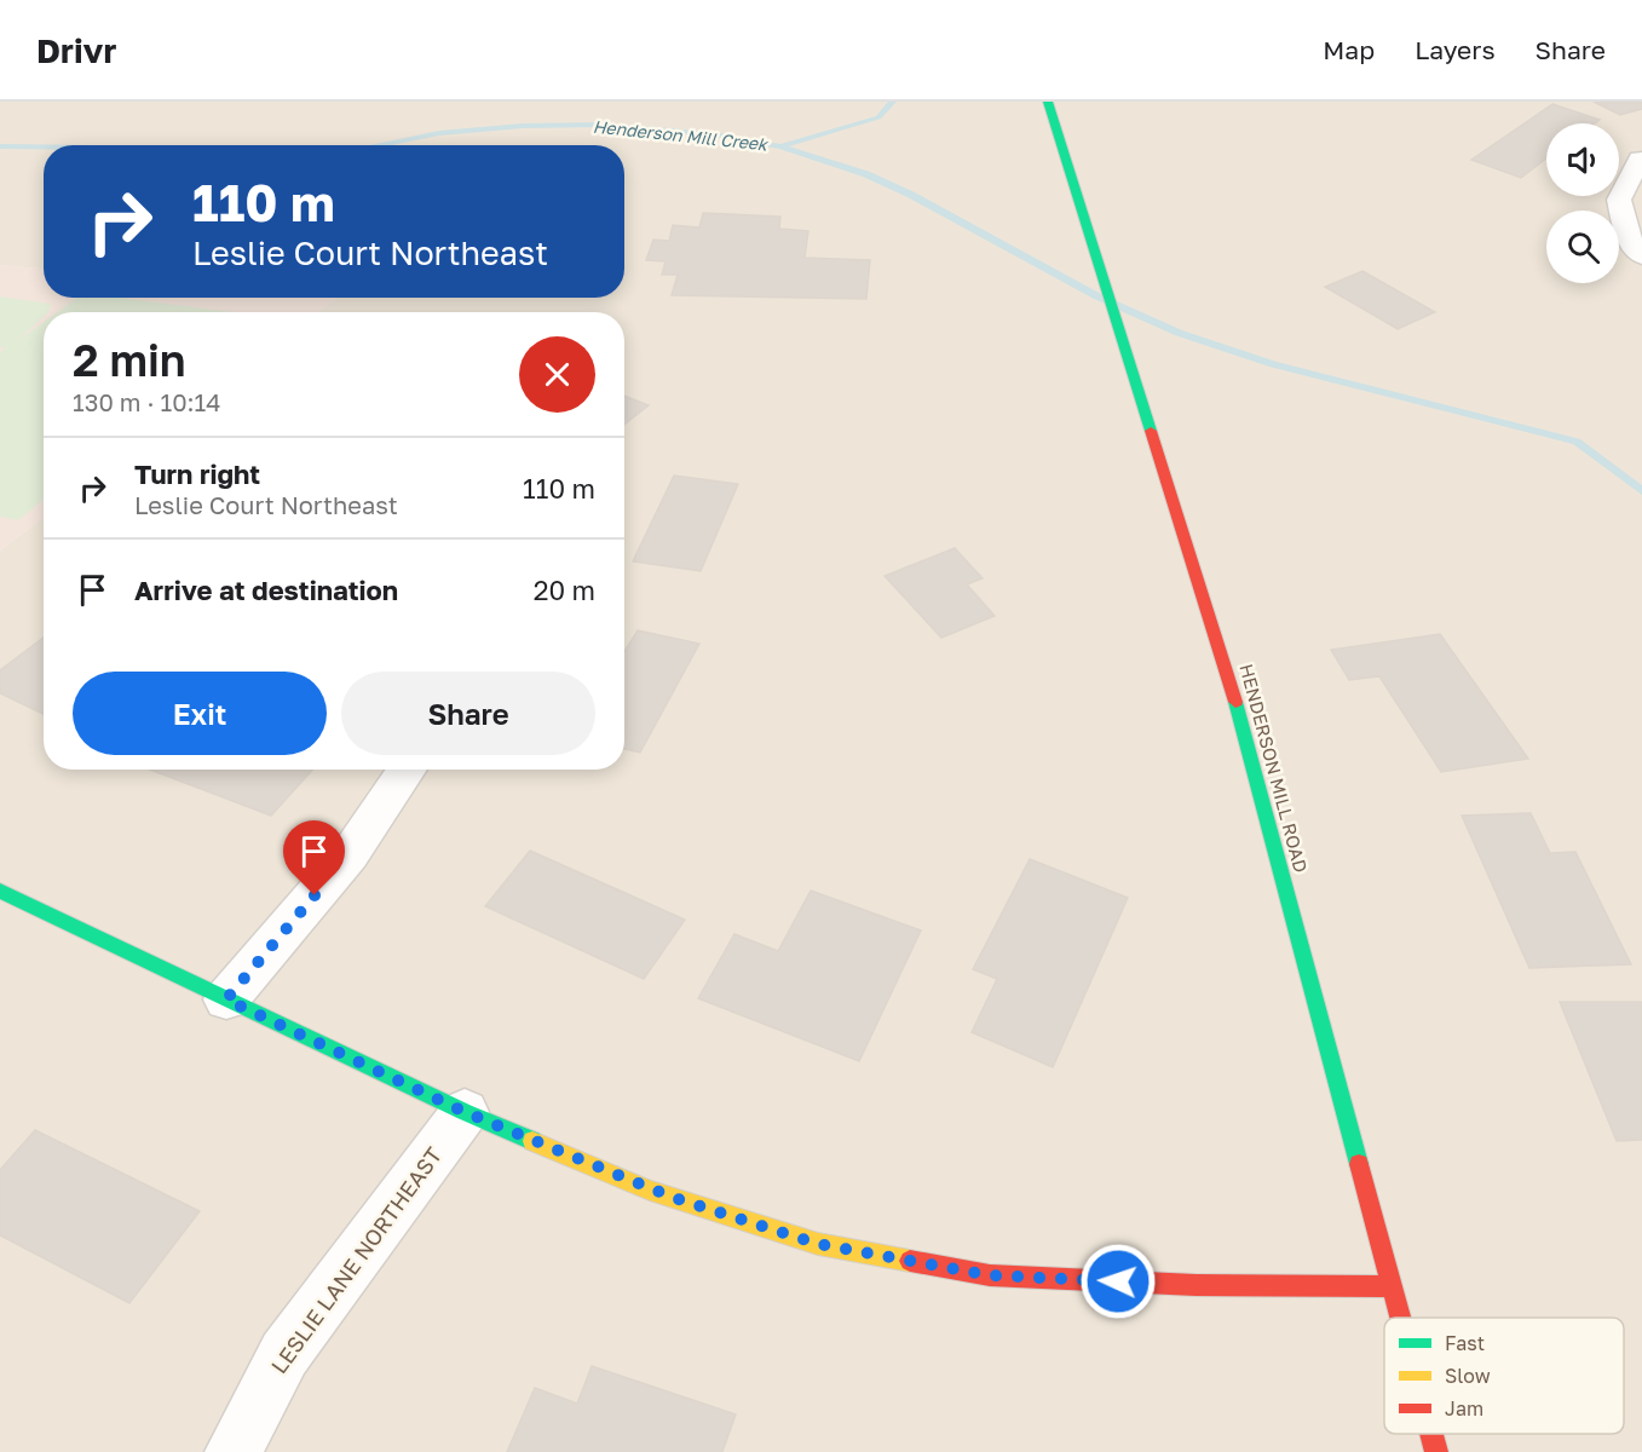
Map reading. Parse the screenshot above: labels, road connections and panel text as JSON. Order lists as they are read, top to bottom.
{
  "streets": {
    "street": ["HENDERSON MILL ROAD", "LESLIE LANE NORTHEAST"]
  },
  "water": ["Henderson Mill Creek"],
  "legend": ["Fast", "Slow", "Jam"],
  "page": {
    "header": "Drivr",
    "nav": ["Map", "Layers", "Share"],
    "turn": ["110 m", "Leslie Court Northeast"],
    "heading": ["2 min", "130 m · 10:14"],
    "list": [
      {
        "name": "Turn right",
        "note": "Leslie Court Northeast",
        "value": "110 m"
      },
      {
        "name": "Arrive at destination",
        "value": "20 m"
      }
    ],
    "buttons": ["Exit", "Share"]
  }
}
